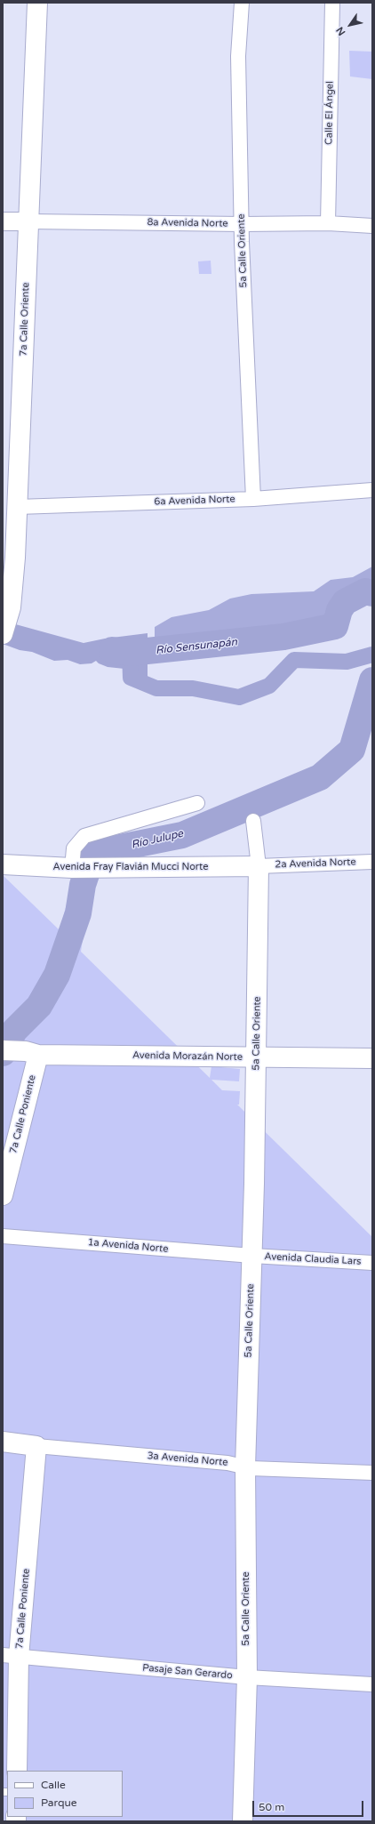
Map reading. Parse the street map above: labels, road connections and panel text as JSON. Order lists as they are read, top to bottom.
{
  "streets": {
    "main road": [
      "5a Calle Oriente",
      "7a Calle Oriente",
      "Avenida Fray Flavián Mucci Norte",
      "Avenida Morazán Norte",
      "7a Calle Poniente",
      "3a Avenida Norte"
    ],
    "street": [
      "Calle El Ángel",
      "8a Avenida Norte",
      "6a Avenida Norte",
      "2a Avenida Norte",
      "1a Avenida Norte",
      "Avenida Claudia Lars",
      "Pasaje San Gerardo"
    ]
  },
  "crossings": [
    ["Calle El Ángel", "8a Avenida Norte"],
    ["8a Avenida Norte", "5a Calle Oriente"],
    ["8a Avenida Norte", "7a Calle Oriente"],
    ["5a Calle Oriente", "6a Avenida Norte"],
    ["5a Calle Oriente", "2a Avenida Norte"],
    ["5a Calle Oriente", "Avenida Fray Flavián Mucci Norte"],
    ["5a Calle Oriente", "Avenida Morazán Norte"],
    ["5a Calle Oriente", "1a Avenida Norte"],
    ["5a Calle Oriente", "Avenida Claudia Lars"],
    ["5a Calle Oriente", "3a Avenida Norte"],
    ["5a Calle Oriente", "Pasaje San Gerardo"],
    ["7a Calle Oriente", "6a Avenida Norte"],
    ["2a Avenida Norte", "Avenida Fray Flavián Mucci Norte"],
    ["Avenida Morazán Norte", "7a Calle Poniente"],
    ["7a Calle Poniente", "3a Avenida Norte"],
    ["7a Calle Poniente", "Pasaje San Gerardo"],
    ["1a Avenida Norte", "Avenida Claudia Lars"]
  ],
  "water": ["Río Sensunapán", "Río Julupe"],
  "legend": ["Calle", "Parque"],
  "scale_bar": "50 m",
  "north": "bottom left"
}
